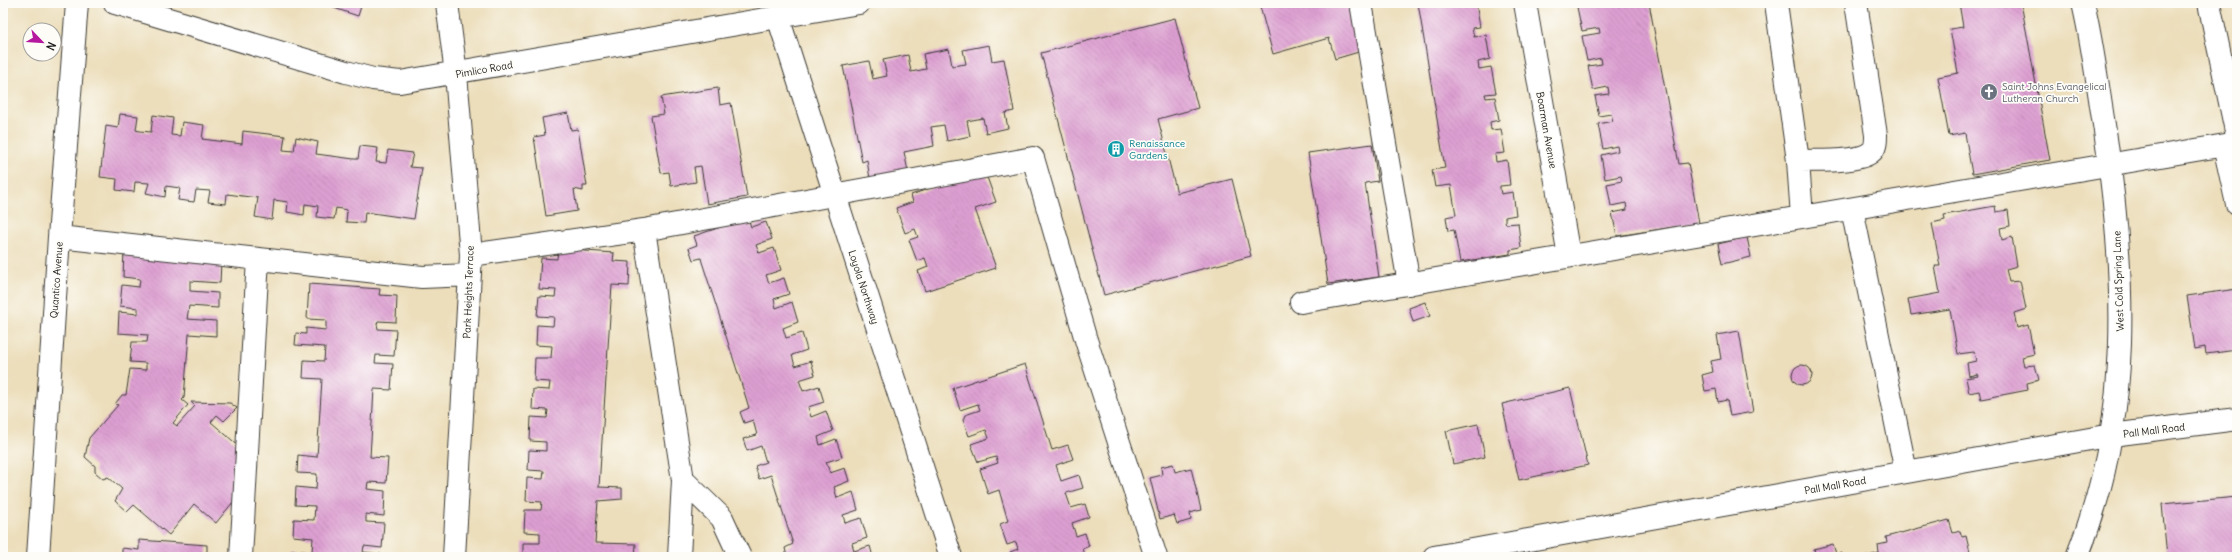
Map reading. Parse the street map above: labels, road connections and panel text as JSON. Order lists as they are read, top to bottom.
{
  "streets": {
    "street": [
      "Pimlico Road",
      "Boarman Avenue",
      "Quantico Avenue",
      "West Cold Spring Lane",
      "Loyola Northway",
      "Park Heights Terrace",
      "Pall Mall Road"
    ]
  },
  "crossings": [
    ["Pimlico Road", "Loyola Northway"],
    ["Pimlico Road", "Park Heights Terrace"],
    ["West Cold Spring Lane", "Pall Mall Road"]
  ],
  "places": {
    "church": ["Saint Johns Evangelical Lutheran Church"],
    "building": ["Renaissance Gardens"]
  },
  "north": "bottom right"
}
